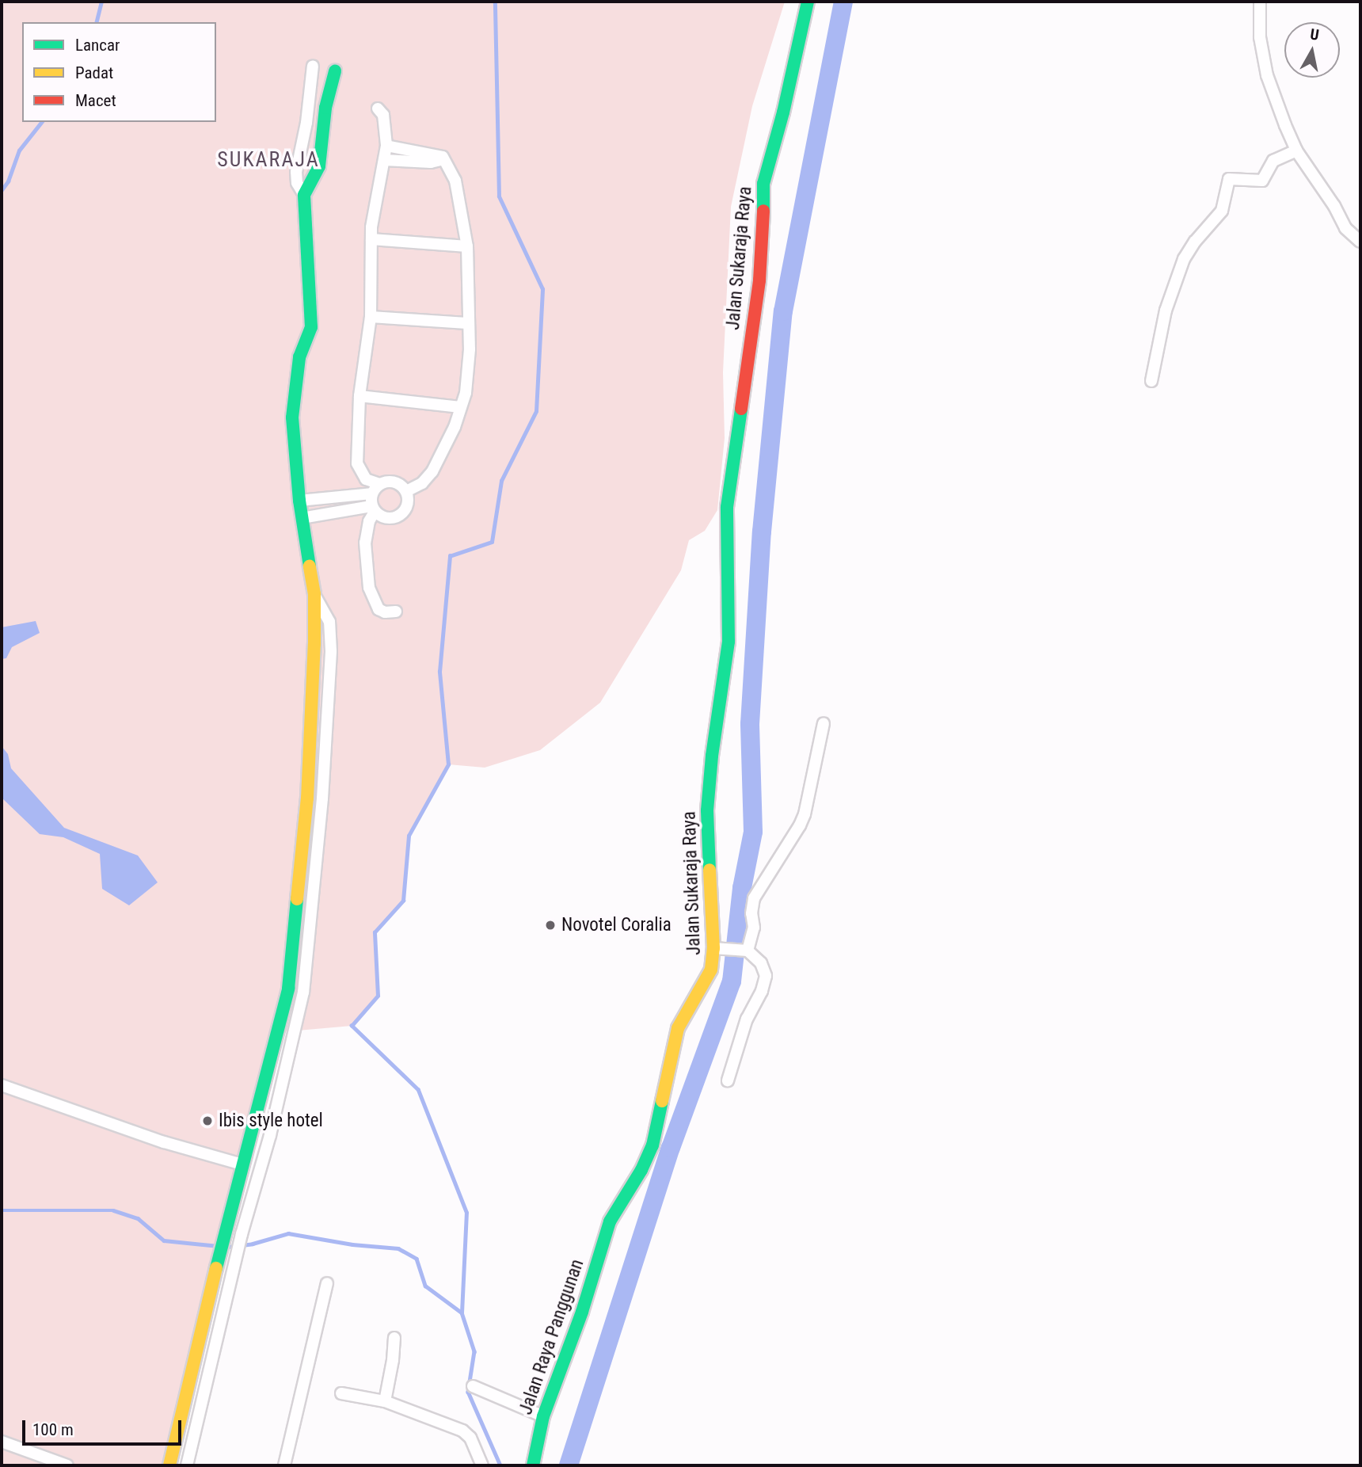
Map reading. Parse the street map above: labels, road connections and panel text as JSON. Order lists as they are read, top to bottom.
{
  "streets": {
    "street": ["Jalan Sukaraja Raya", "Jalan Raya Panggunan"]
  },
  "crossings": [
    ["Jalan Sukaraja Raya", "Jalan Raya Panggunan"]
  ],
  "districts": ["SUKARAJA"],
  "places": ["Novotel Coralia", "Ibis style hotel"],
  "legend": ["Lancar", "Padat", "Macet"],
  "scale_bar": "100 m",
  "north": "top"
}
